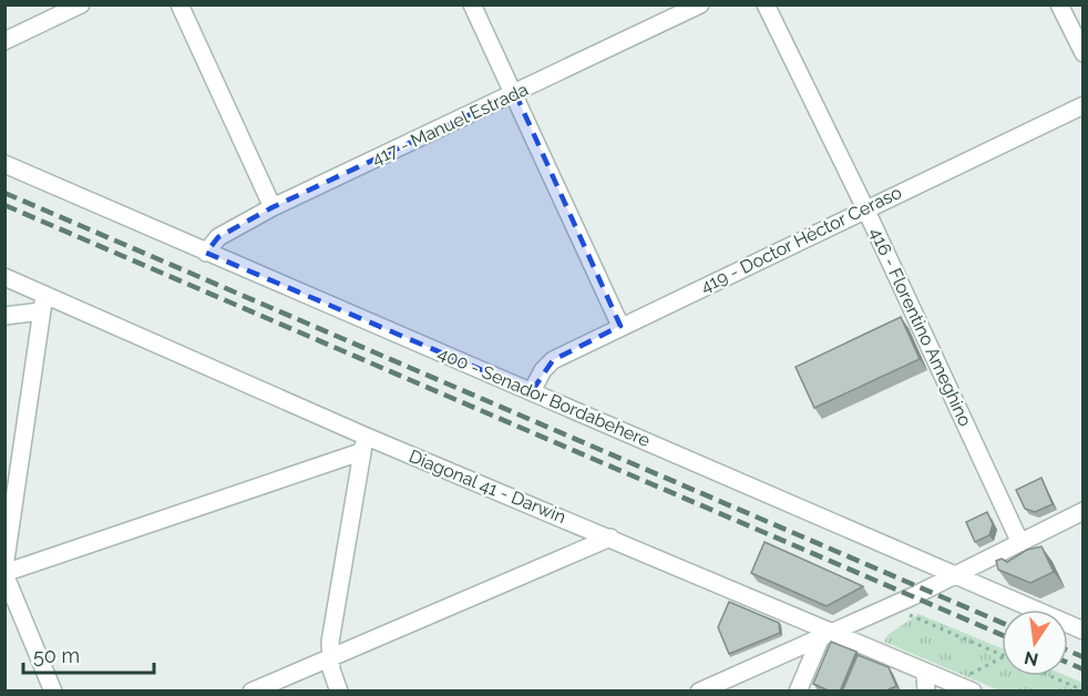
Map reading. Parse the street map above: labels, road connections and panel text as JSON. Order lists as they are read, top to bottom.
{
  "streets": {
    "street": [
      "417 - Manuel Estrada",
      "419 - Doctor Héctor Ceraso",
      "416 - Florentino Ameghino",
      "400 - Senador Bordabehere",
      "Diagonal 41 - Darwin"
    ]
  },
  "crossings": [
    ["417 - Manuel Estrada", "400 - Senador Bordabehere"],
    ["419 - Doctor Héctor Ceraso", "416 - Florentino Ameghino"],
    ["419 - Doctor Héctor Ceraso", "400 - Senador Bordabehere"]
  ],
  "scale_bar": "50 m",
  "north": "bottom"
}
